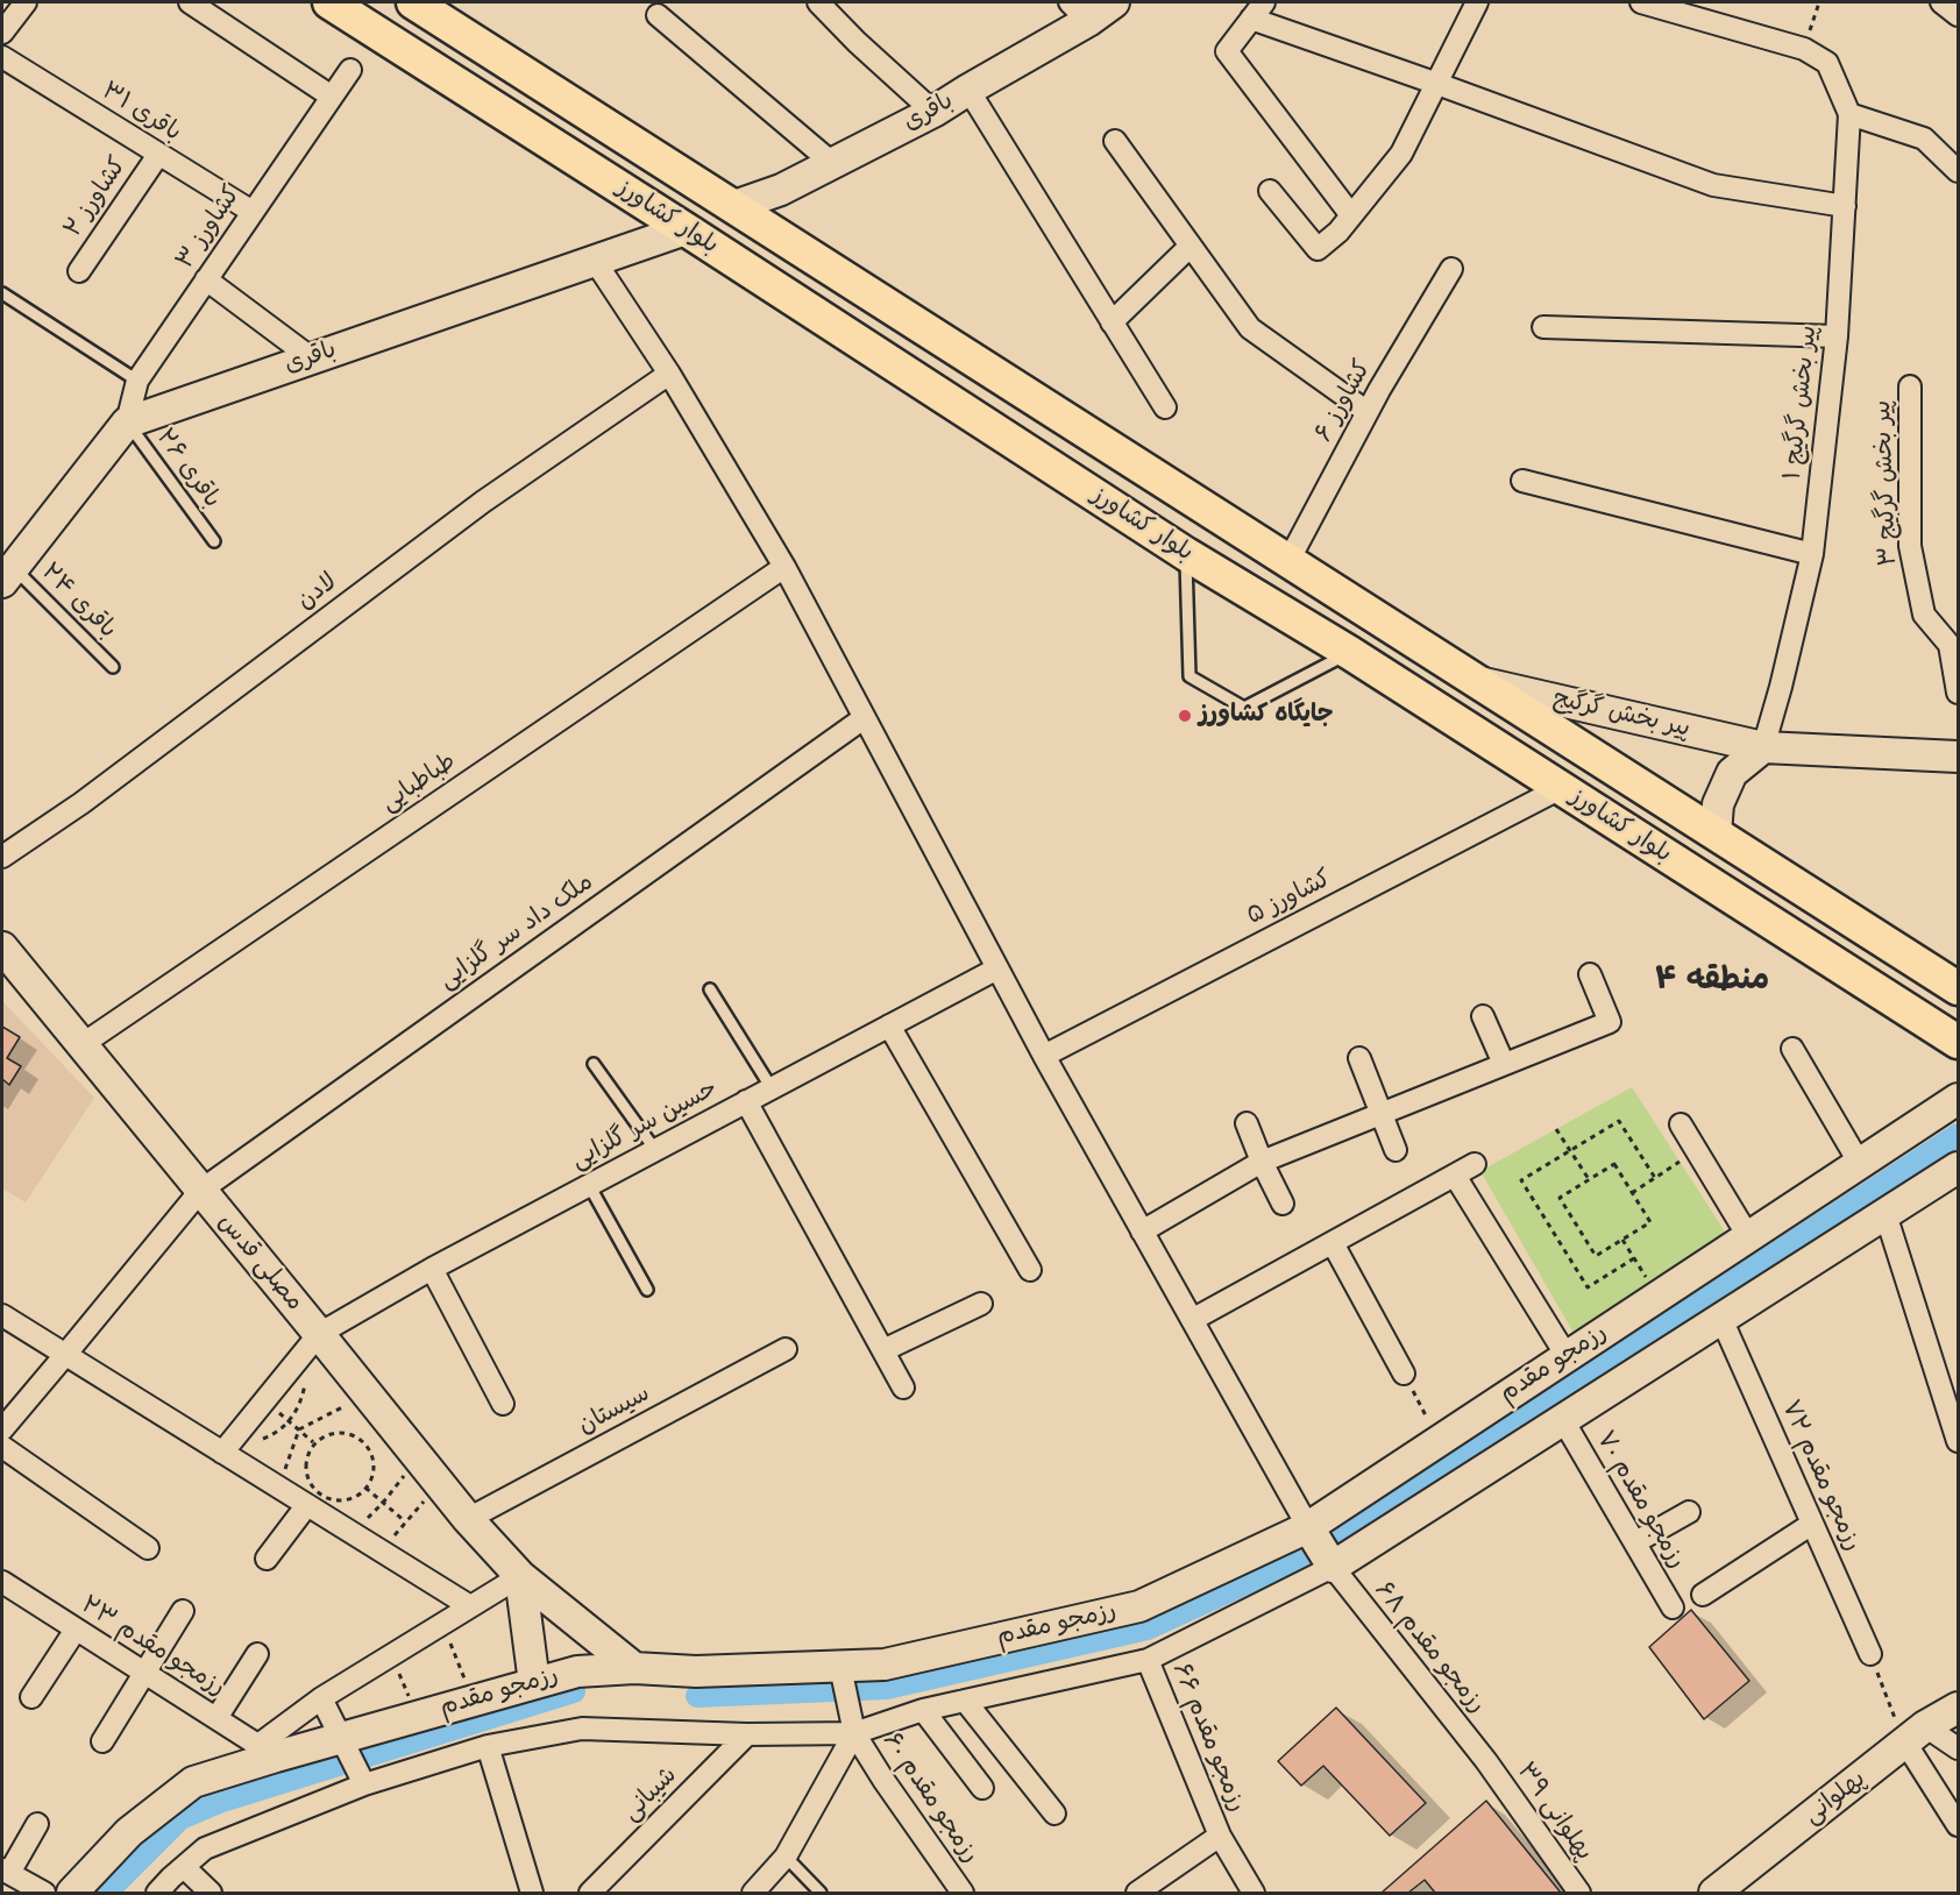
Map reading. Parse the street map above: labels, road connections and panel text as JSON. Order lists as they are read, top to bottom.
{
  "streets": {
    "main road": ["بلوار کشاورز"],
    "street": [
      "باقری ۳۱",
      "باقری",
      "کشاورز ۲",
      "کشاورز ۳",
      "کشاورز ۶",
      "پیر بخش گرگیج ۱",
      "پیر بخش گرگیج ۳",
      "لادن",
      "پیر بخش گرگیج",
      "طباطبایی",
      "کشاورز ۵",
      "ملک داد سر گلزایی",
      "حسین سر گلزایی",
      "مصلی قدس",
      "رزمجو مقدم",
      "سیستان",
      "رزمجو مقدم ۷۲",
      "رزمجو مقدم ۷۰",
      "رزمجو مقدم ۲۳",
      "رزمجو مقدم ۶۸",
      "رزمجو مقدم ۶۶",
      "شیبانی",
      "رزمجو مقدم ۶۰",
      "پهلوانی",
      "پهلوانی ۳۹"
    ],
    "lane": ["باقری ۲۶", "باقری ۲۴"]
  },
  "crossings": [
    ["باقری ۳۱", "کشاورز ۲"],
    ["باقری ۳۱", "کشاورز ۳"],
    ["باقری", "بلوار کشاورز"],
    ["باقری", "کشاورز ۳"],
    ["باقری", "باقری ۲۶"],
    ["بلوار کشاورز", "کشاورز ۶"],
    ["بلوار کشاورز", "پیر بخش گرگیج"],
    ["بلوار کشاورز", "کشاورز ۵"],
    ["کشاورز ۳", "باقری ۲۶"],
    ["پیر بخش گرگیج ۱", "پیر بخش گرگیج"],
    ["طباطبایی", "مصلی قدس"],
    ["ملک داد سر گلزایی", "مصلی قدس"],
    ["حسین سر گلزایی", "مصلی قدس"],
    ["مصلی قدس", "رزمجو مقدم"],
    ["مصلی قدس", "سیستان"],
    ["رزمجو مقدم", "رزمجو مقدم ۷۲"],
    ["رزمجو مقدم", "رزمجو مقدم ۷۰"],
    ["رزمجو مقدم", "رزمجو مقدم ۲۳"],
    ["رزمجو مقدم", "رزمجو مقدم ۶۸"],
    ["رزمجو مقدم", "رزمجو مقدم ۶۶"],
    ["رزمجو مقدم", "شیبانی"],
    ["رزمجو مقدم", "رزمجو مقدم ۶۰"],
    ["رزمجو مقدم ۶۸", "پهلوانی ۳۹"]
  ],
  "districts": ["منطقه ۴"],
  "places": ["جایگاه کشاورز"]
}
